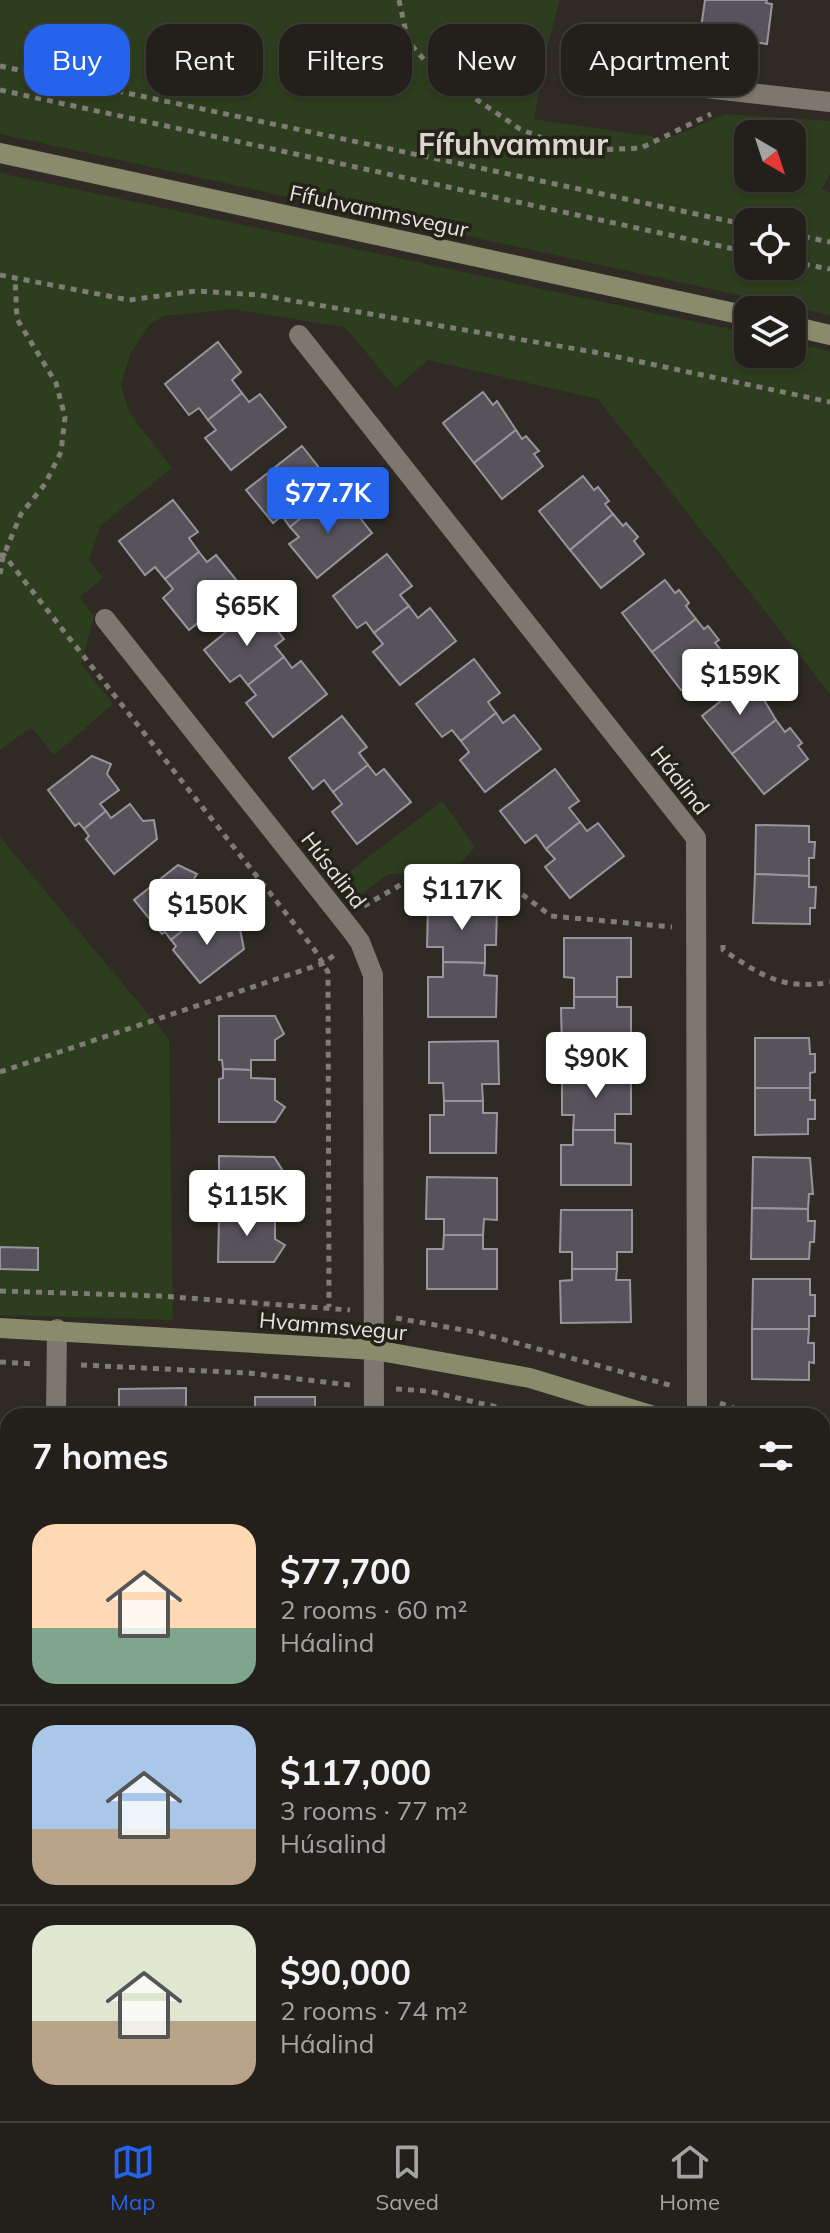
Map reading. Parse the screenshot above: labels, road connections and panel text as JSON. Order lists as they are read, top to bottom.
{
  "streets": {
    "main road": ["Fífuhvammsvegur", "Hvammsvegur"],
    "street": ["Háalind", "Húsalind"]
  },
  "crossings": [
    ["Húsalind", "Hvammsvegur"]
  ],
  "districts": ["Fífuhvammur"],
  "north": "bottom right",
  "page": {
    "chip": [
      "Buy",
      "Rent",
      "Filters",
      "New",
      "Apartment"
    ],
    "price": [
      "$77.7K",
      "$65K",
      "$159K",
      "$117K",
      "$150K",
      "$90K",
      "$115K"
    ],
    "heading": "7 homes",
    "list": [
      {
        "name": "$77,700",
        "note": "2 rooms · 60 m² · Háalind"
      },
      {
        "name": "$117,000",
        "note": "3 rooms · 77 m² · Húsalind"
      },
      {
        "name": "$90,000",
        "note": "2 rooms · 74 m² · Háalind"
      }
    ],
    "tabs": ["Map", "Saved", "Home"]
  }
}
